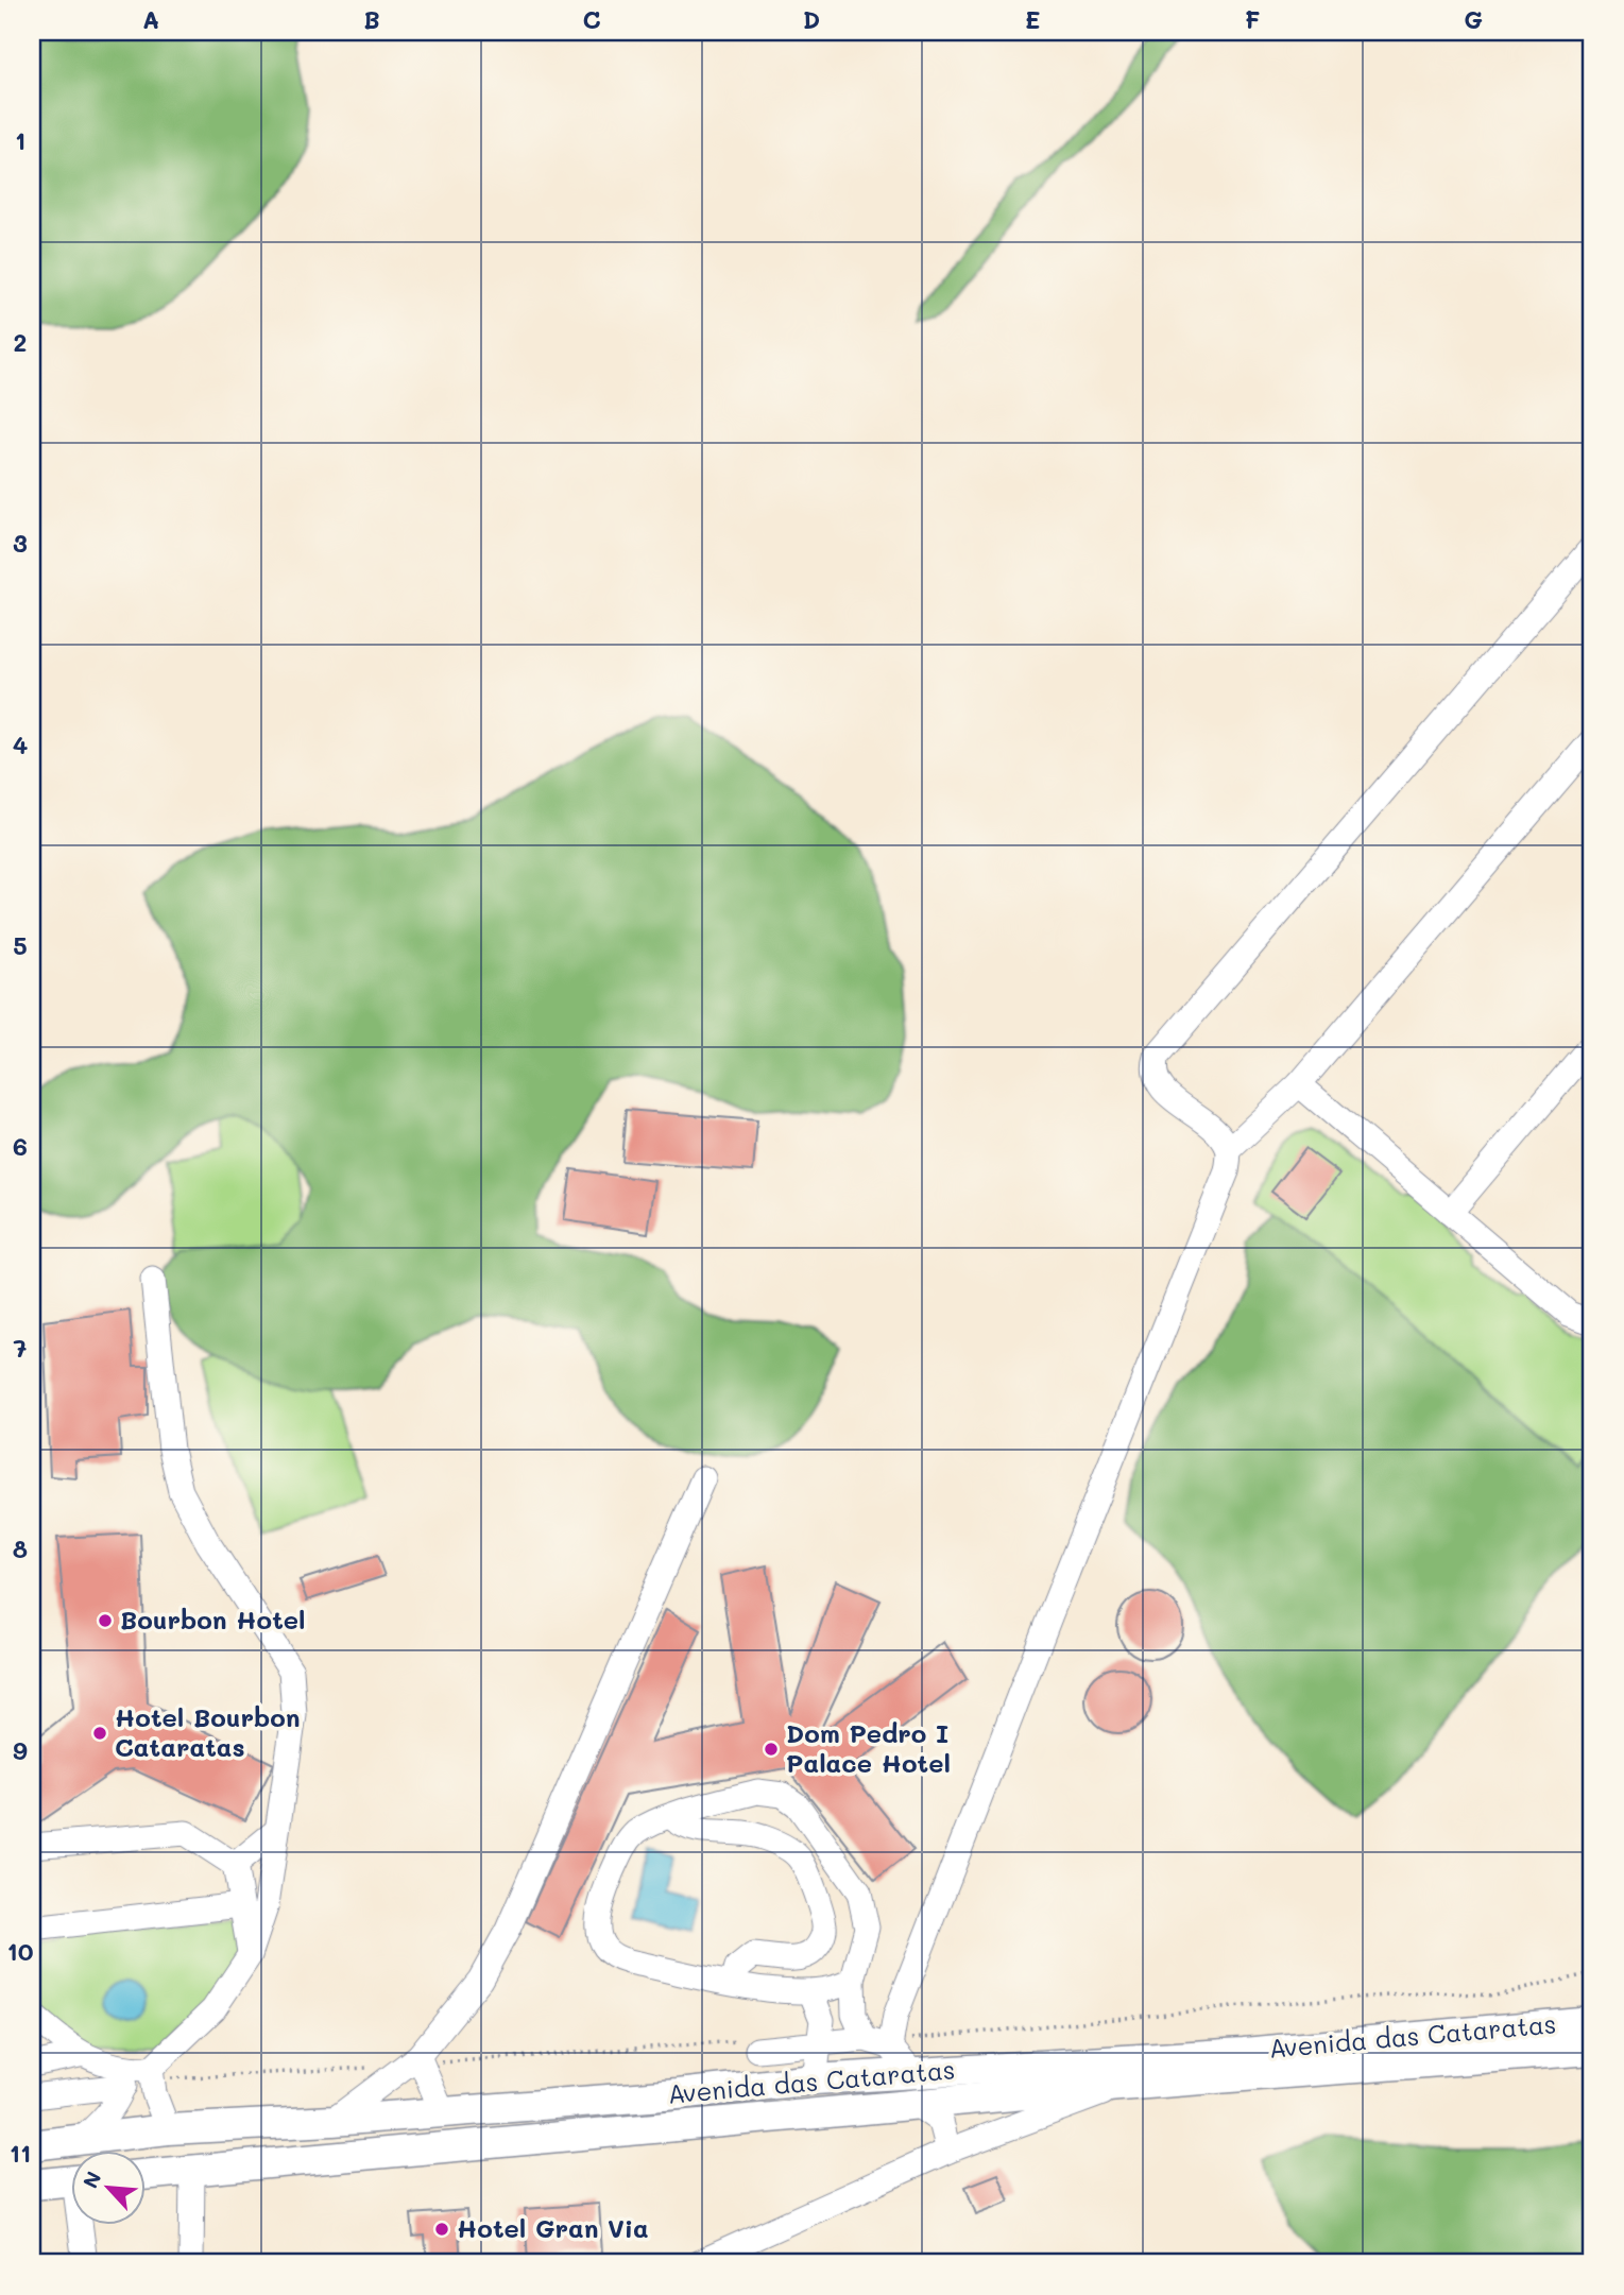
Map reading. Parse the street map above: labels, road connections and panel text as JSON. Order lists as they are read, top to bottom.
{
  "streets": {
    "main road": ["Avenida das Cataratas"]
  },
  "places": [
    "Bourbon Hotel",
    "Hotel Bourbon Cataratas",
    "Dom Pedro I Palace Hotel",
    "Hotel Gran Via"
  ],
  "north": "top left",
  "grid": {
    "columns": [
      "A",
      "B",
      "C",
      "D",
      "E",
      "F",
      "G"
    ],
    "rows": [
      "1",
      "2",
      "3",
      "4",
      "5",
      "6",
      "7",
      "8",
      "9",
      "10",
      "11"
    ]
  }
}
